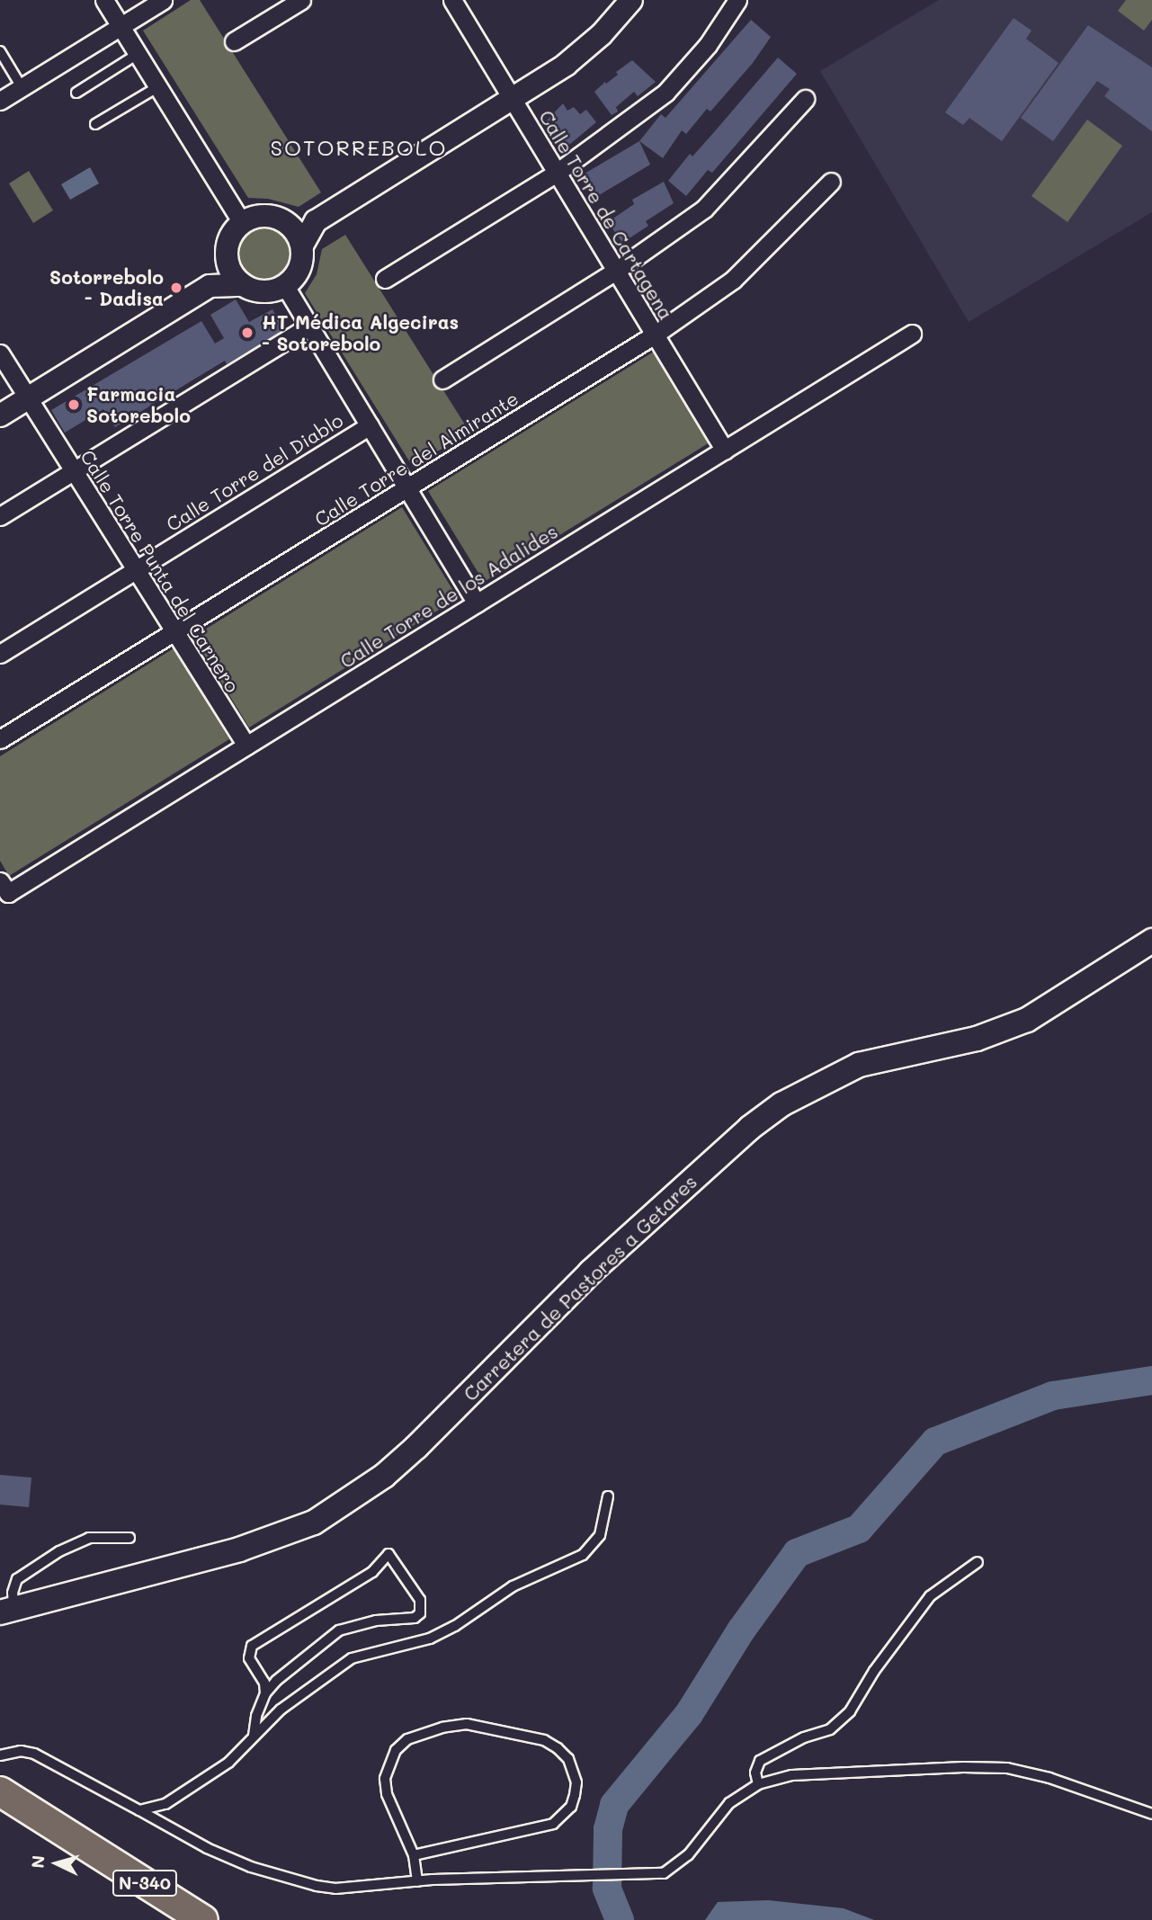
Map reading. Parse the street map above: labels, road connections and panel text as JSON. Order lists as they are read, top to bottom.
{
  "streets": {
    "highway": ["N-340"],
    "main road": ["Carretera de Pastores a Getares"],
    "street": [
      "Calle Torre de Cartagena",
      "Calle Torre del Almirante",
      "Calle Torre del Diablo",
      "Calle Torre Punta del Carnero",
      "Calle Torre de los Adalides"
    ]
  },
  "crossings": [
    ["Calle Torre de Cartagena", "Calle Torre del Almirante"],
    ["Calle Torre de Cartagena", "Calle Torre de los Adalides"],
    ["Calle Torre del Almirante", "Calle Torre Punta del Carnero"],
    ["Calle Torre del Diablo", "Calle Torre Punta del Carnero"],
    ["Calle Torre Punta del Carnero", "Calle Torre de los Adalides"]
  ],
  "districts": ["SOTORREBOLO"],
  "places": ["Sotorrebolo - Dadisa", "HT Médica Algeciras - Sotorebolo", "Farmacia Sotorebolo"],
  "north": "left"
}
